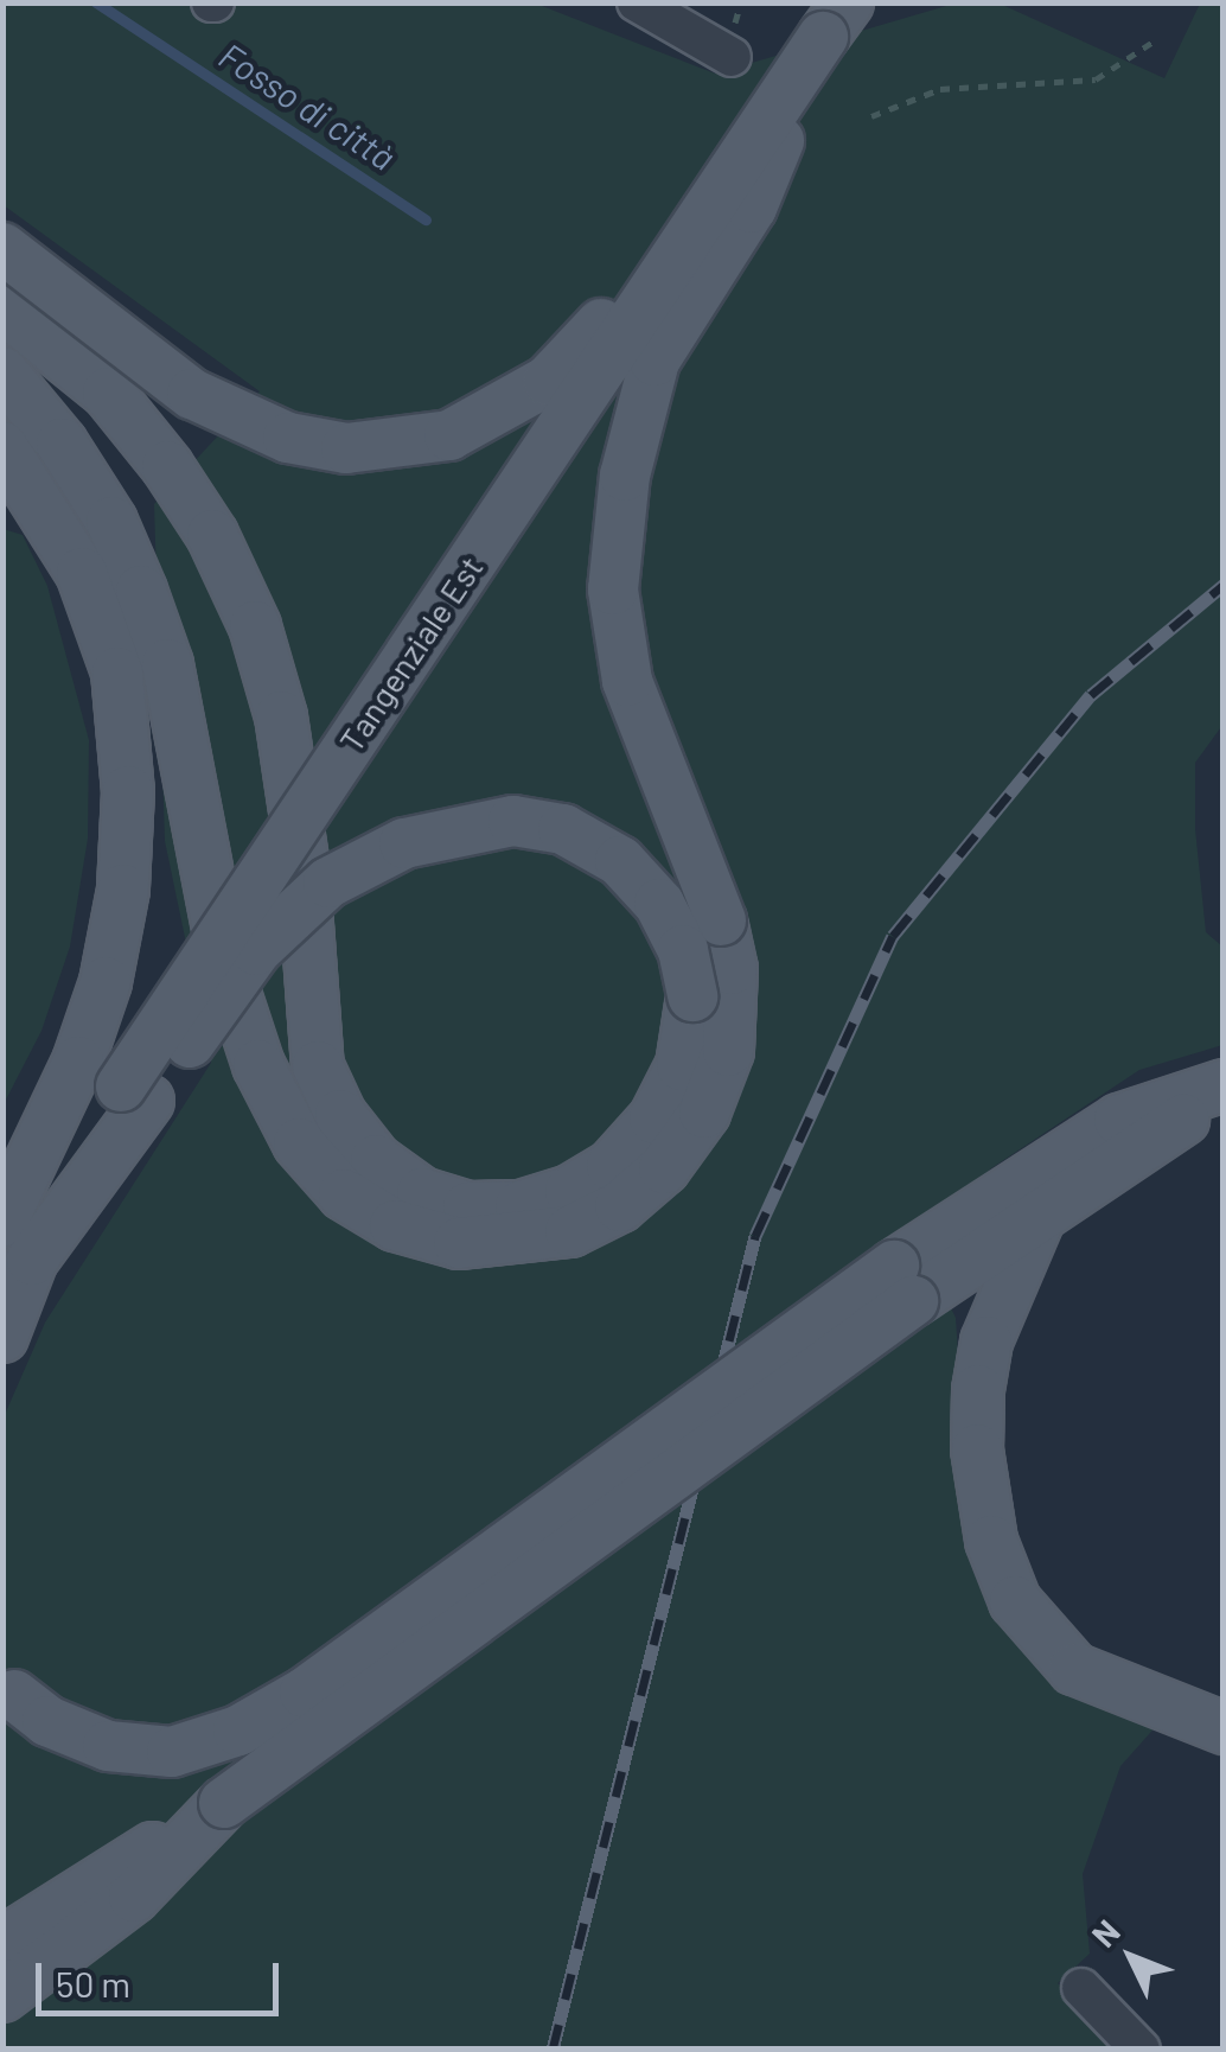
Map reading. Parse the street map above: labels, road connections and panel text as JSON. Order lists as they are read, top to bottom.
{
  "streets": {
    "main road": ["Tangenziale Est"]
  },
  "water": ["Fosso di città"],
  "scale_bar": "50 m",
  "north": "top left"
}
